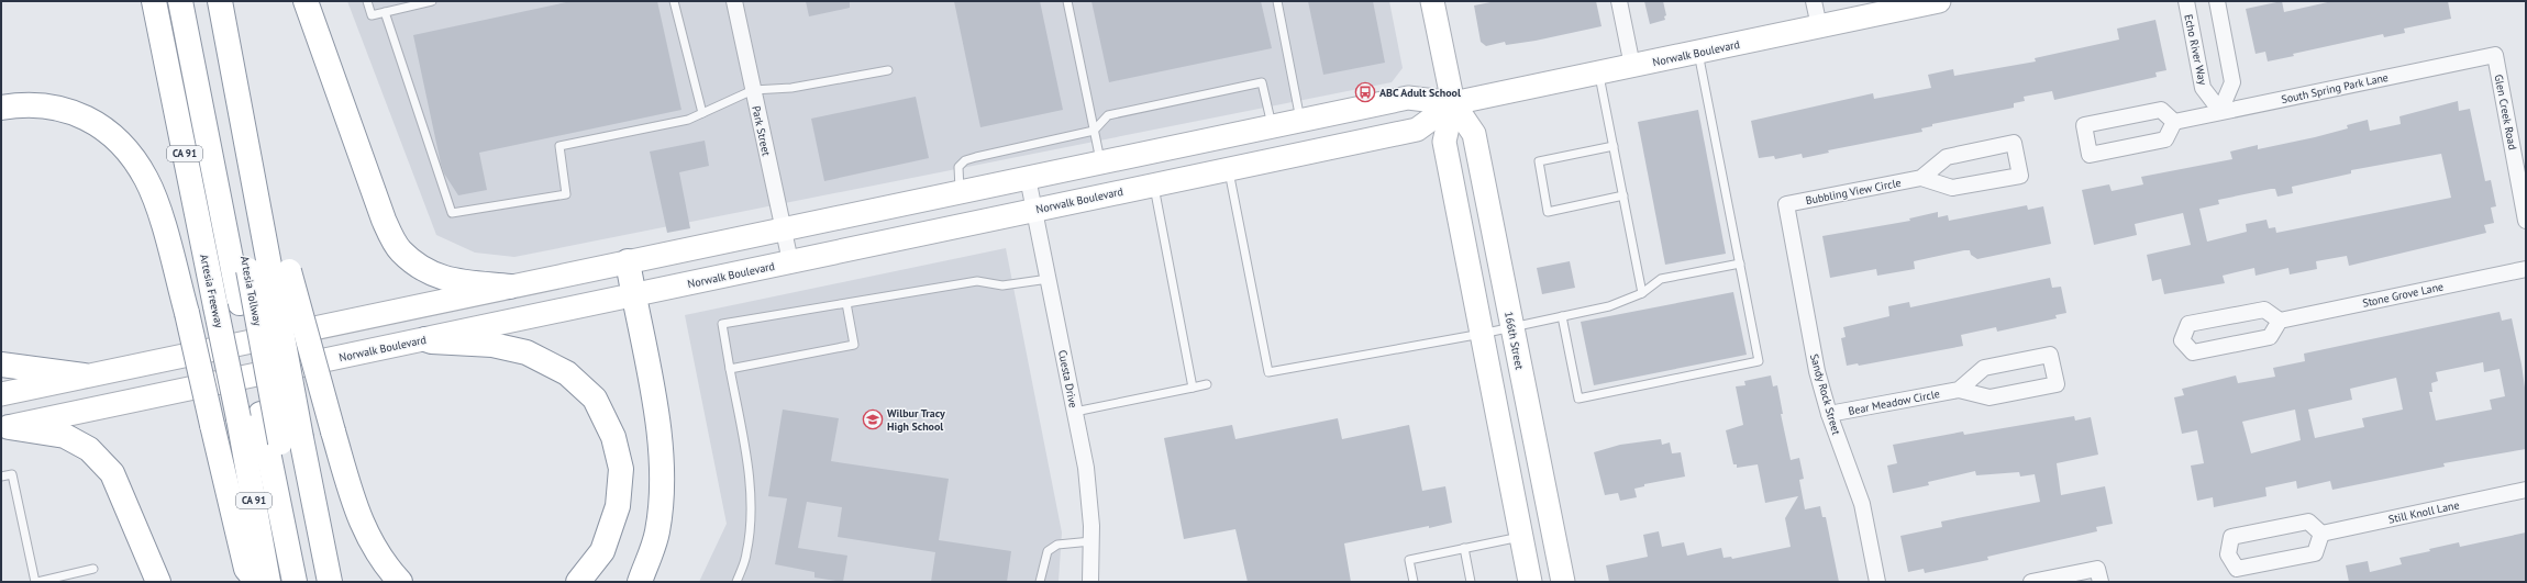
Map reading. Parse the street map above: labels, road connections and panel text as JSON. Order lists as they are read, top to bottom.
{
  "streets": {
    "highway": ["CA 91", "Artesia Freeway", "Artesia Tollway"],
    "main road": ["Norwalk Boulevard", "166th Street"],
    "street": [
      "Echo River Way",
      "South Spring Park Lane",
      "Glen Creek Road",
      "Park Street",
      "Bubbling View Circle",
      "Stone Grove Lane",
      "Cuesta Drive",
      "Sandy Rock Street",
      "Bear Meadow Circle",
      "Still Knoll Lane"
    ]
  },
  "crossings": [
    ["Echo River Way", "South Spring Park Lane"],
    ["Norwalk Boulevard", "Park Street"],
    ["Norwalk Boulevard", "166th Street"],
    ["Norwalk Boulevard", "Cuesta Drive"],
    ["South Spring Park Lane", "Glen Creek Road"],
    ["Bubbling View Circle", "Sandy Rock Street"],
    ["Artesia Freeway", "Artesia Tollway"],
    ["Sandy Rock Street", "Bear Meadow Circle"]
  ],
  "places": {
    "bus stop": ["ABC Adult School"],
    "school or university": ["Wilbur Tracy High School"]
  }
}
